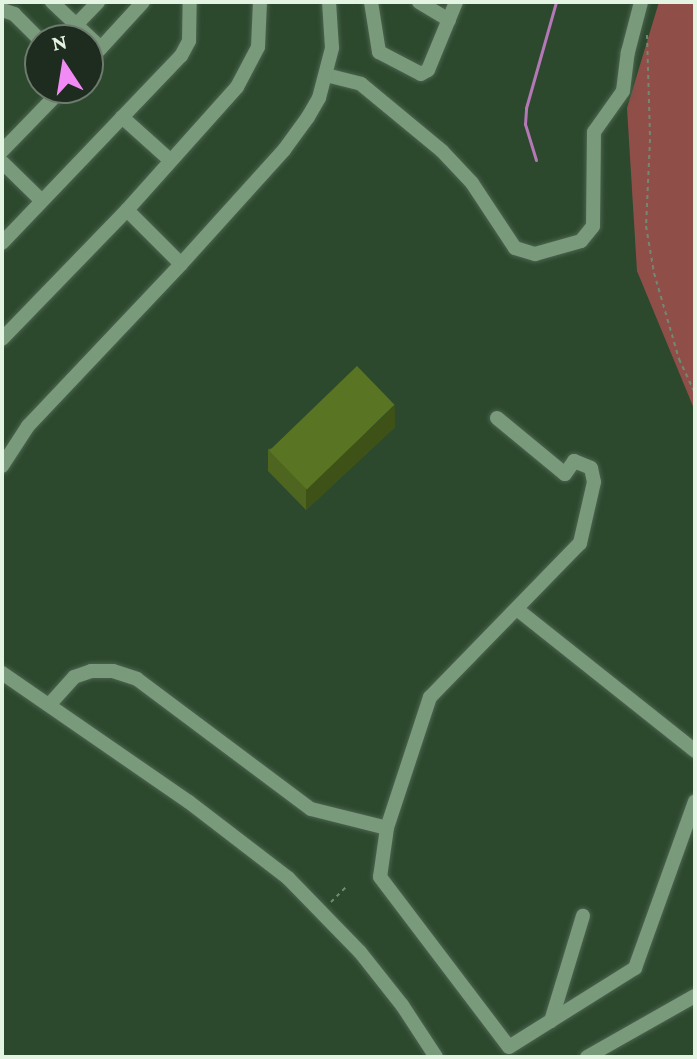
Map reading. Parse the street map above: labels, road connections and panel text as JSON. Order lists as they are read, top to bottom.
{
  "north": "top"
}
